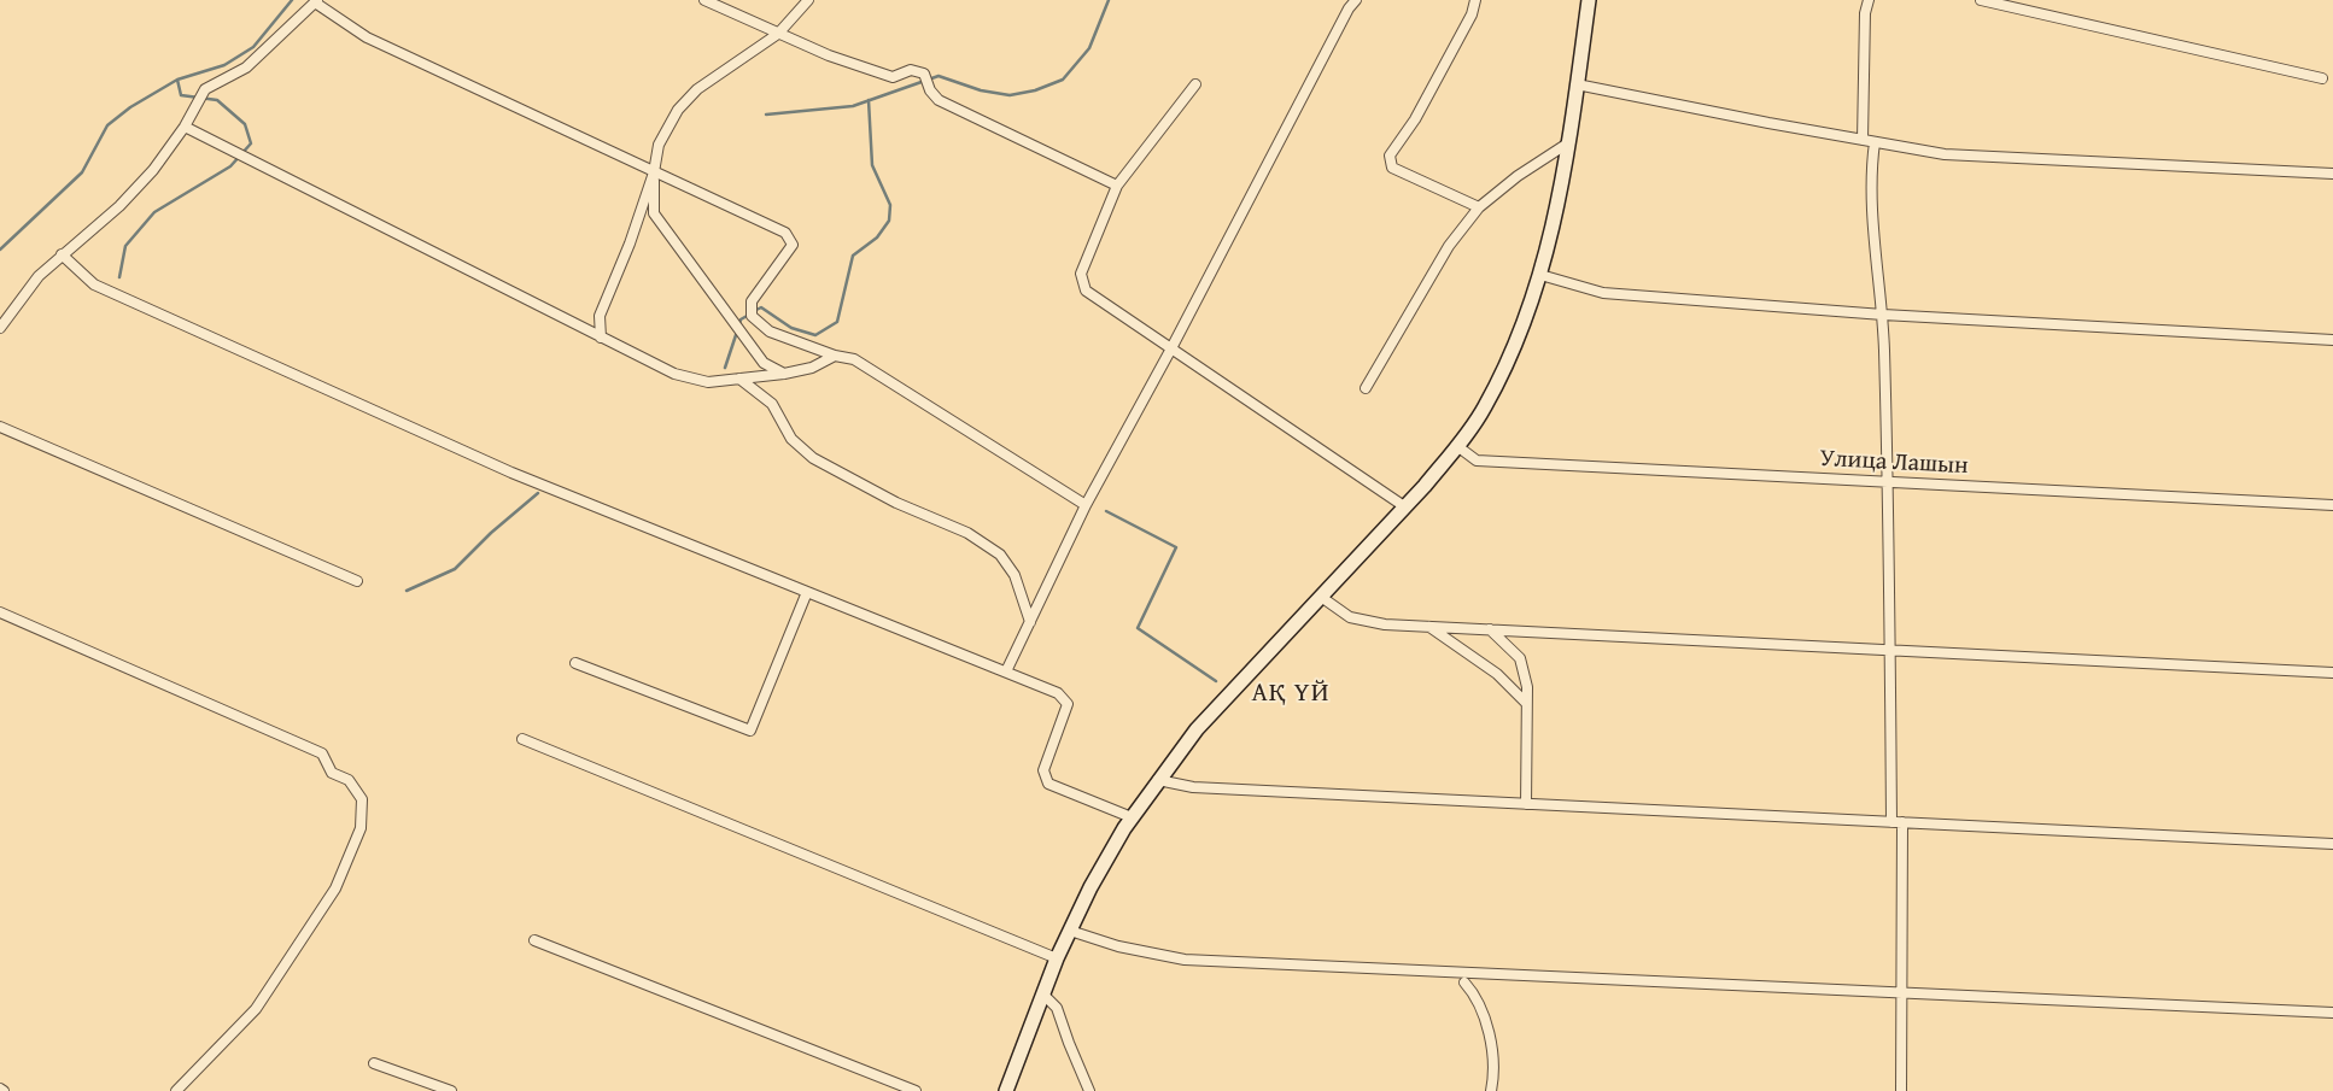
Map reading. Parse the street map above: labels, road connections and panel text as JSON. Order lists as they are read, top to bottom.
{
  "streets": {
    "street": ["Улица Лашын"]
  },
  "districts": ["АҚ ҮЙ"]
}
